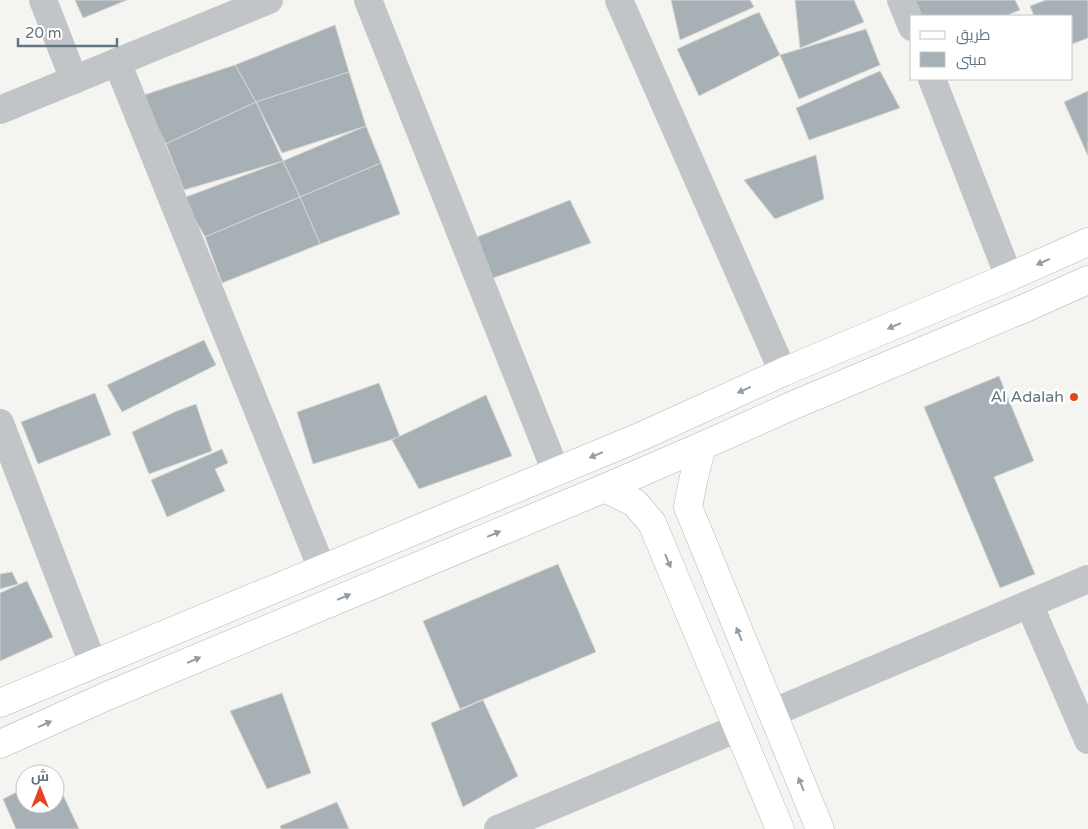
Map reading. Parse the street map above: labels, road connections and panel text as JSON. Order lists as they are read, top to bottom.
{
  "places": ["Al Adalah"],
  "legend": ["طريق", "مبنى"],
  "scale_bar": "20 m",
  "north": "top"
}
